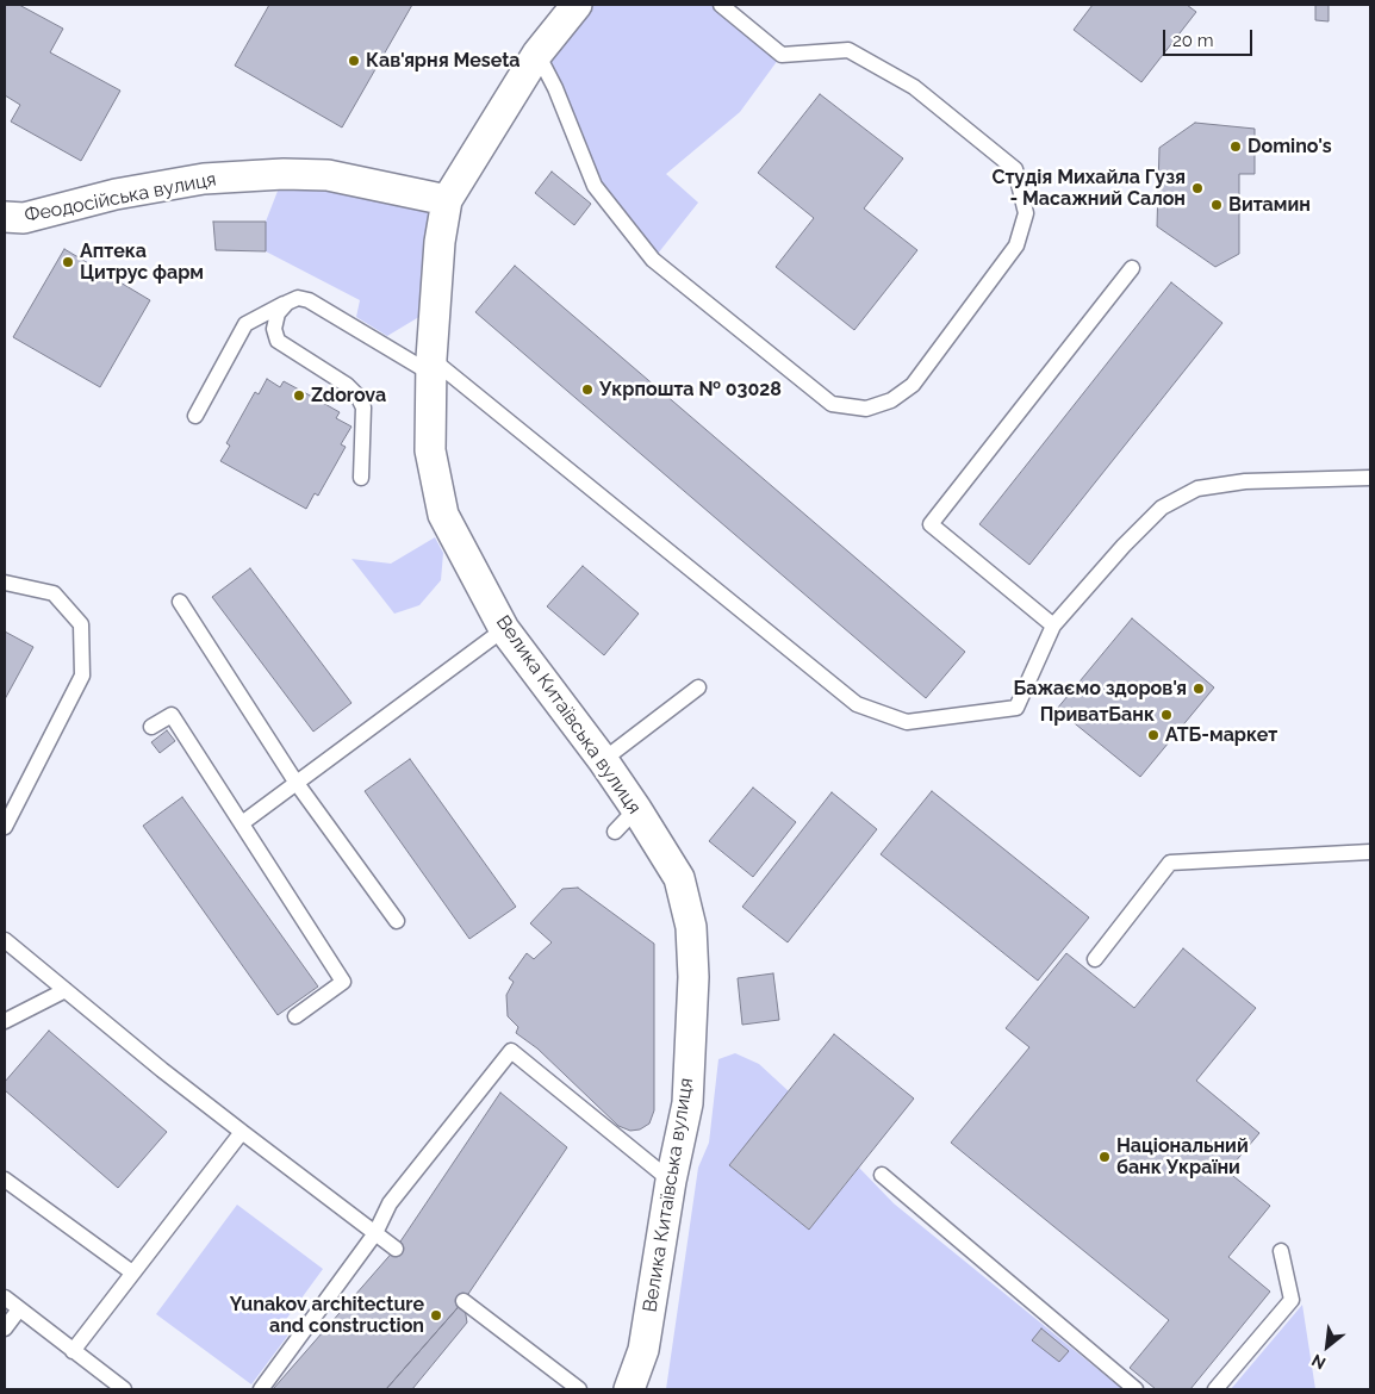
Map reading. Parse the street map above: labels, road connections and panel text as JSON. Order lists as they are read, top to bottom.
{
  "streets": {
    "street": ["Феодосійська вулиця", "Велика Китаївська вулиця"]
  },
  "crossings": [
    ["Феодосійська вулиця", "Велика Китаївська вулиця"]
  ],
  "places": [
    "Кав'ярня Meseta",
    "Domino's",
    "Студія Михайла Гузя - Масажний Салон",
    "Витамин",
    "Аптека Цитрус фарм",
    "Укрпошта № 03028",
    "Zdorova",
    "Бажаємо здоров'я",
    "ПриватБанк",
    "АТБ-маркет",
    "Національний банк України",
    "Yunakov architecture and construction"
  ],
  "scale_bar": "20 m",
  "north": "bottom left"
}
